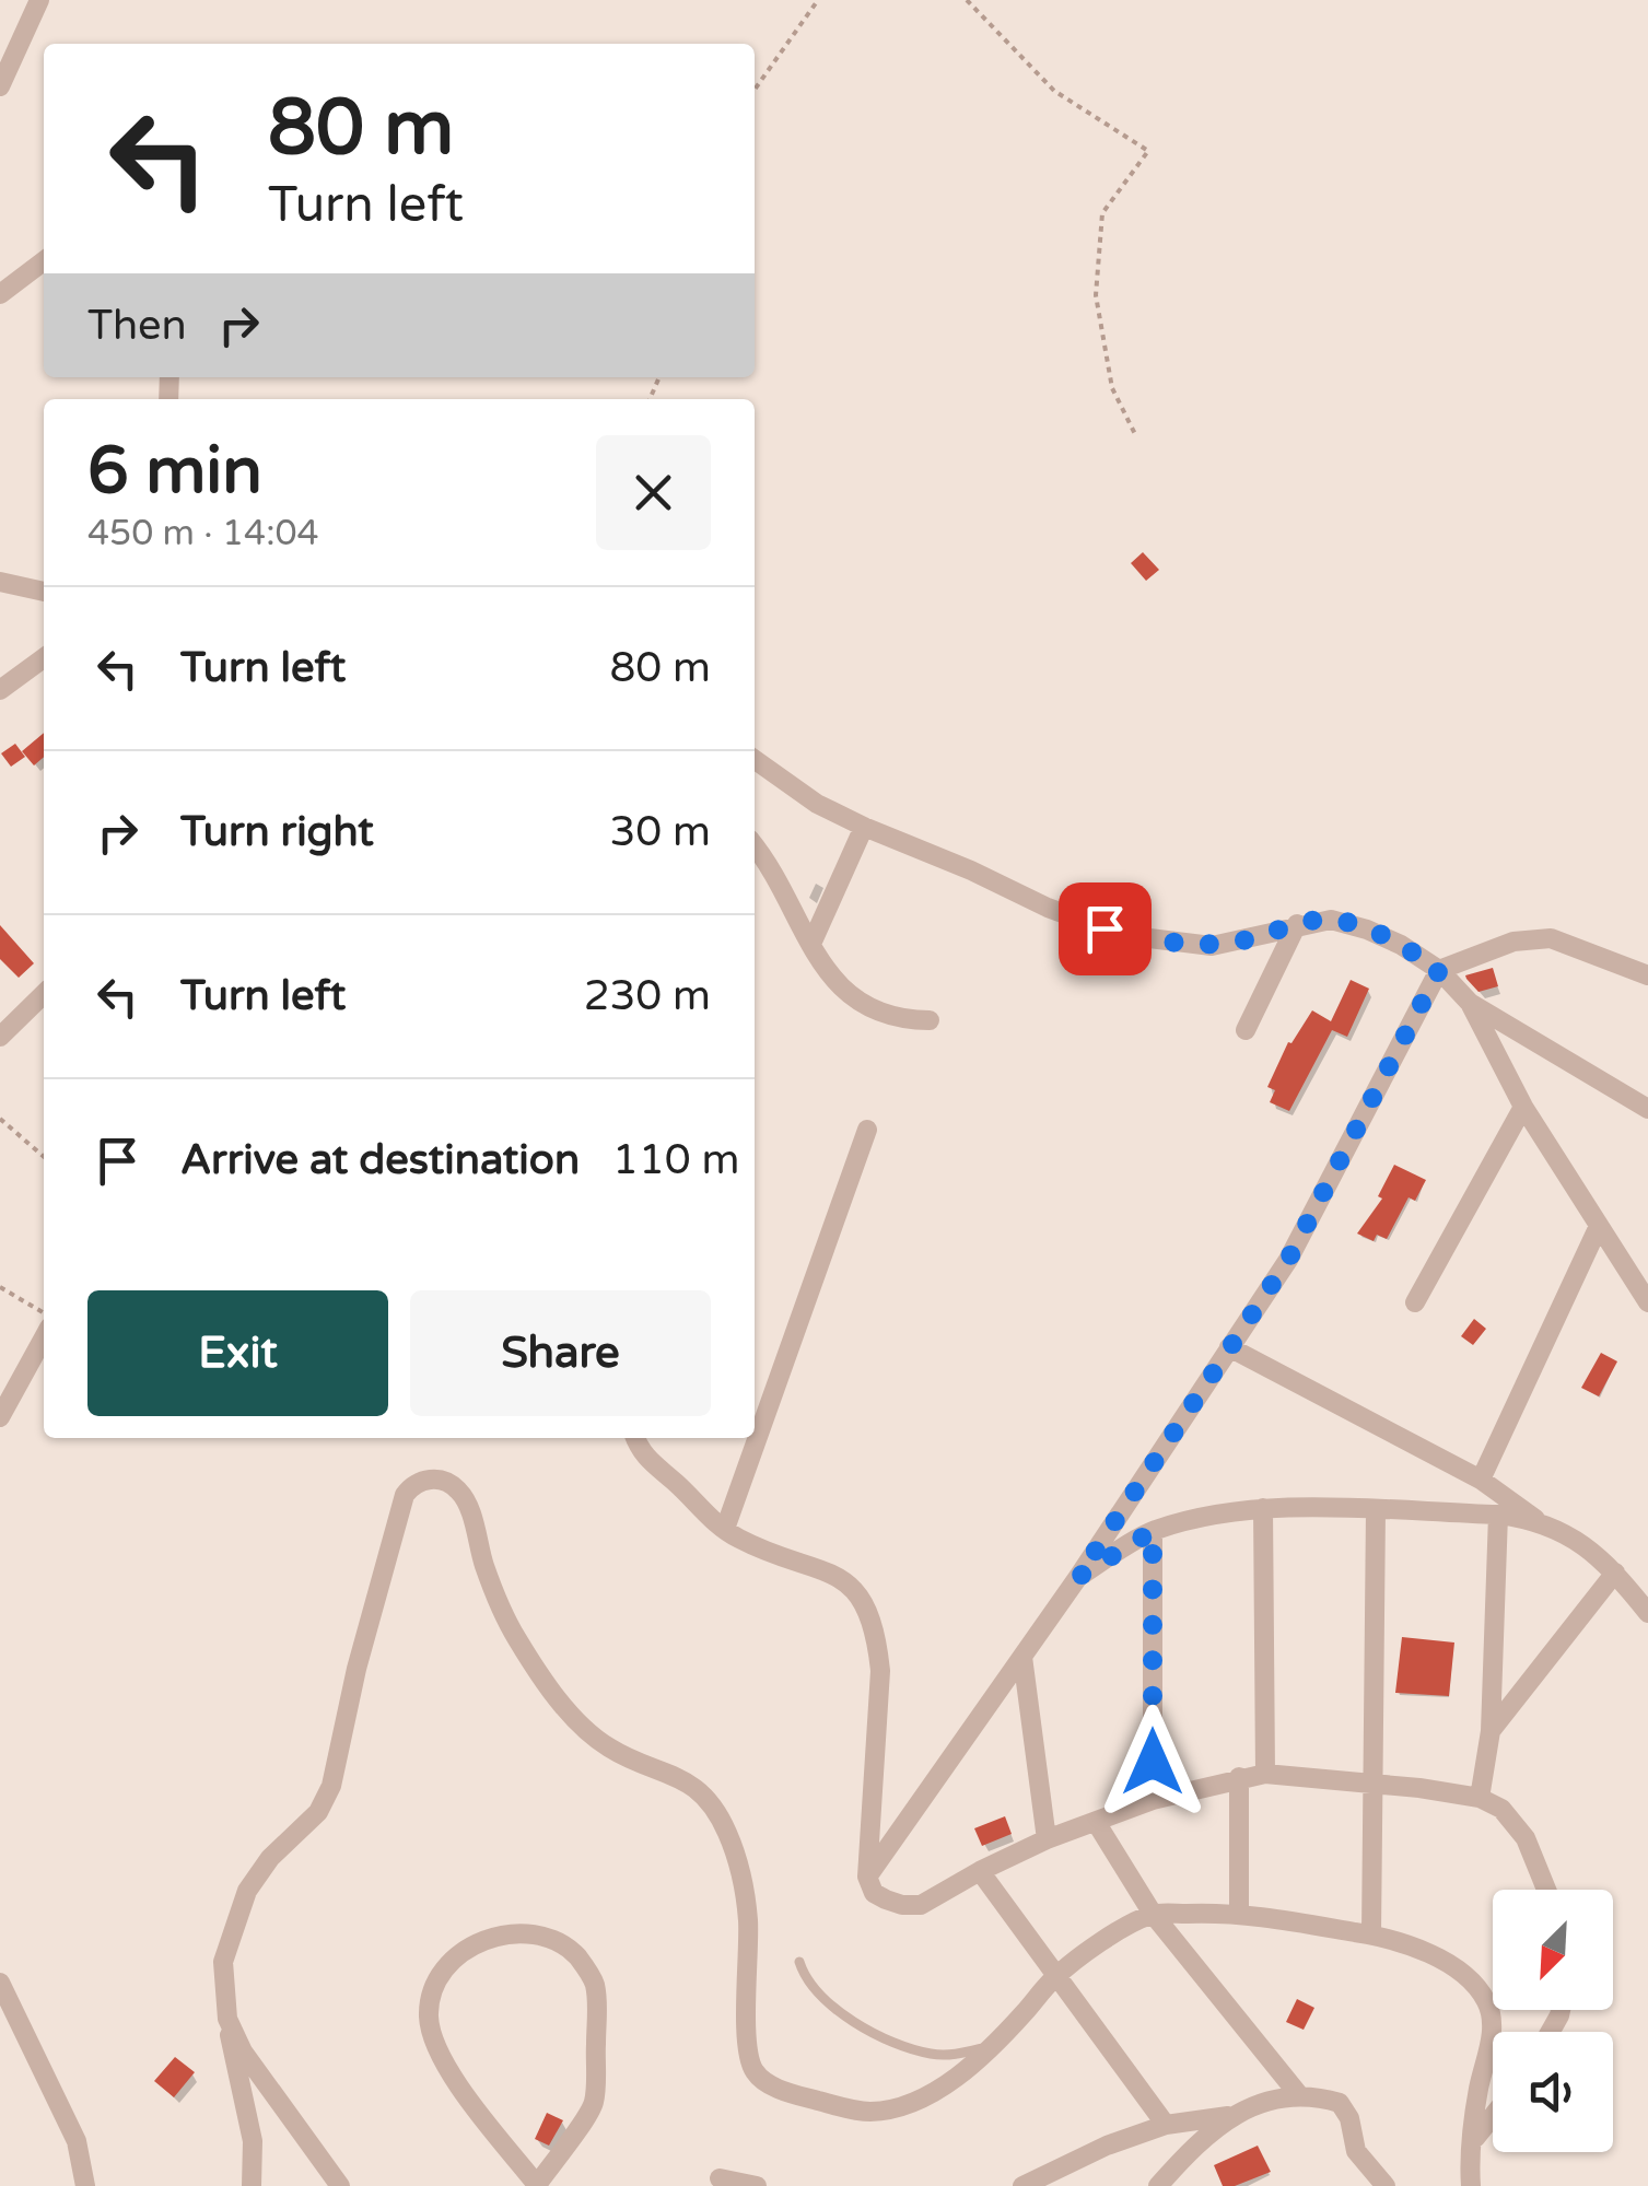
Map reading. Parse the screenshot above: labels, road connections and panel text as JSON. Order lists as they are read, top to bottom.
{
  "north": "bottom left",
  "page": {
    "turn": ["80 m", "Turn left"],
    "then": "Then",
    "heading": ["6 min", "450 m · 14:04"],
    "list": [
      {
        "name": "Turn left",
        "value": "80 m"
      },
      {
        "name": "Turn right",
        "value": "30 m"
      },
      {
        "name": "Turn left",
        "value": "230 m"
      },
      {
        "name": "Arrive at destination",
        "value": "110 m"
      }
    ],
    "buttons": ["Exit", "Share"]
  }
}
